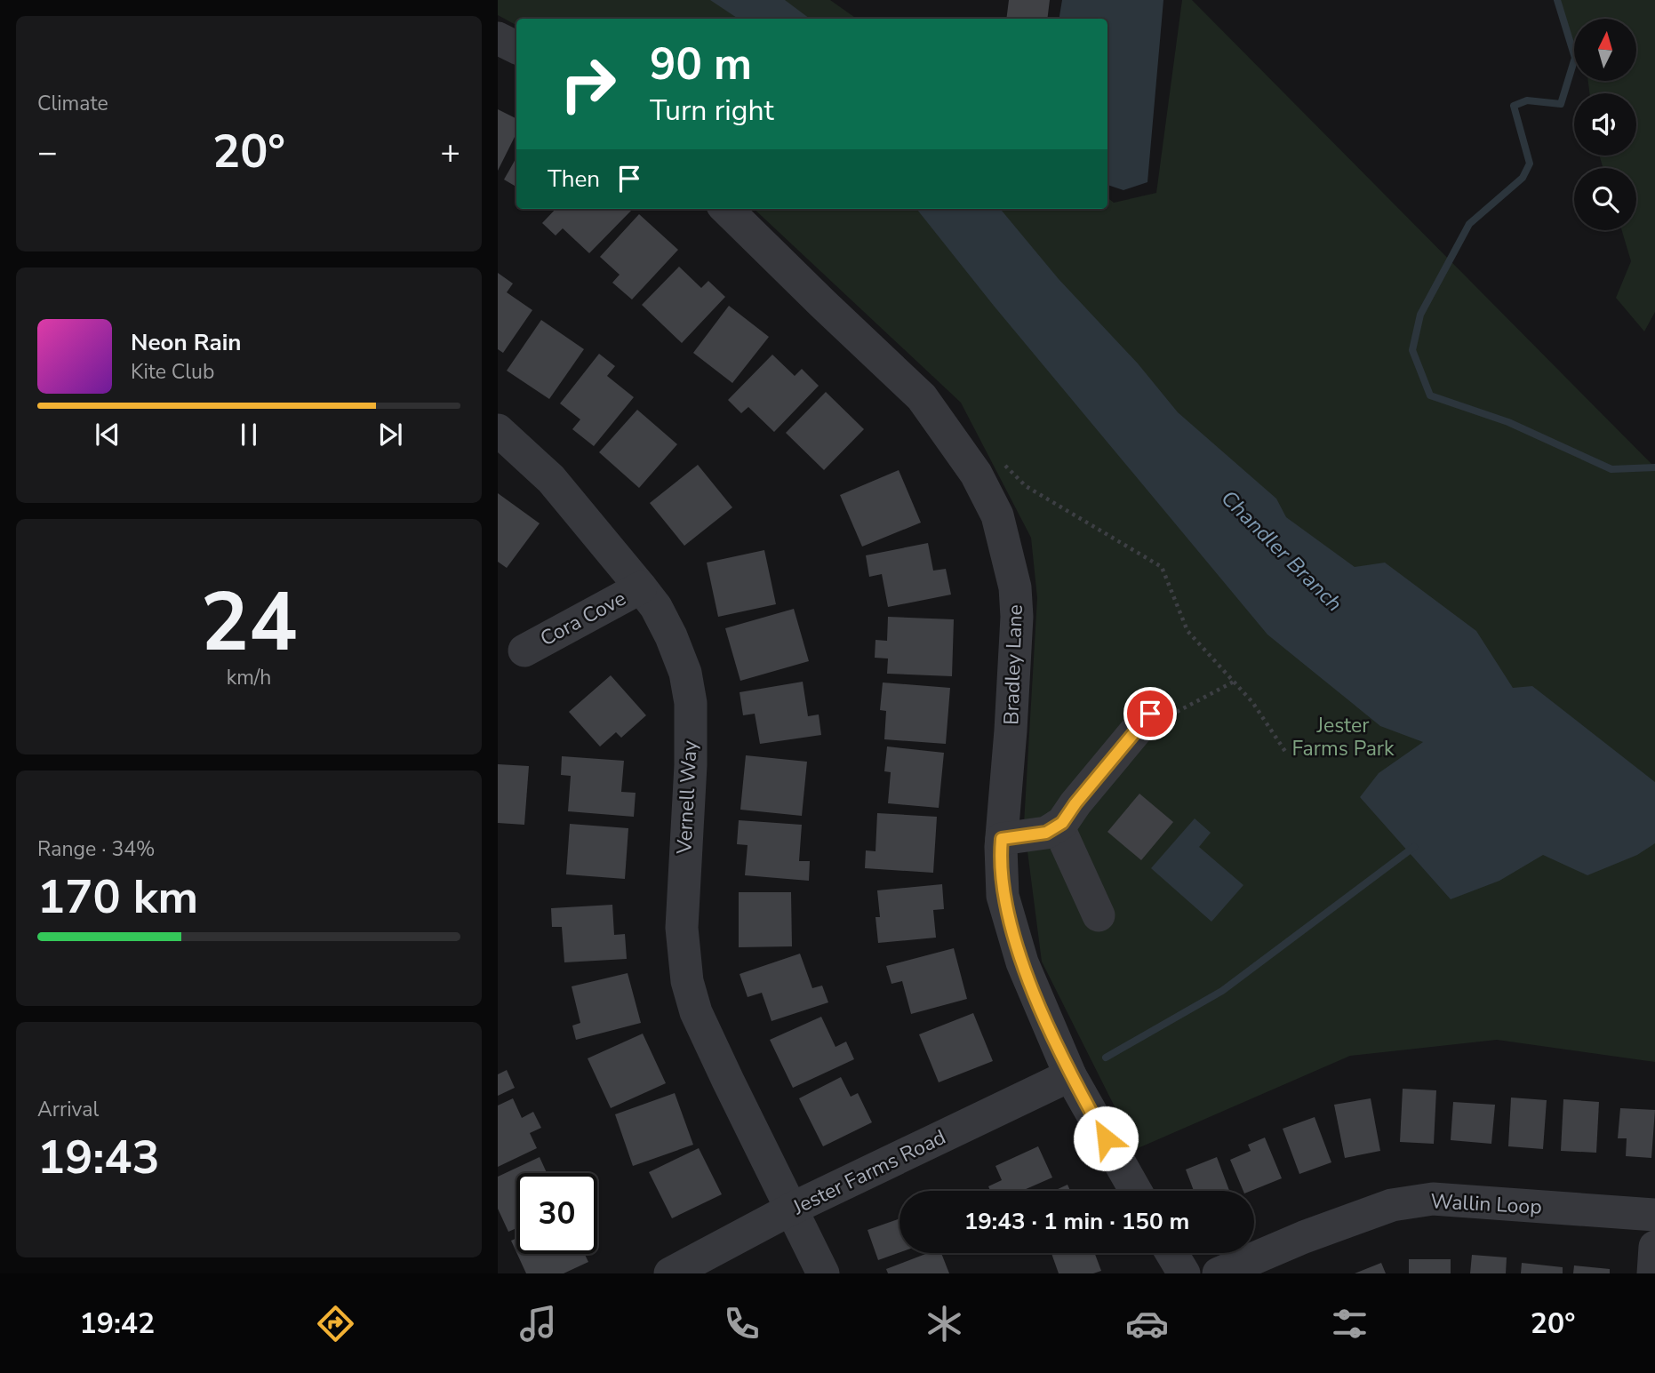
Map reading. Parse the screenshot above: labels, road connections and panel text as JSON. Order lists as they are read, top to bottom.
{
  "streets": {
    "street": [
      "Cora Cove",
      "Bradley Lane",
      "Vernell Way",
      "Jester Farms Road",
      "Wallin Loop"
    ]
  },
  "crossings": [
    ["Cora Cove", "Vernell Way"],
    ["Bradley Lane", "Jester Farms Road"],
    ["Vernell Way", "Jester Farms Road"]
  ],
  "water": ["Chandler Branch"],
  "parks": ["Jester Farms Park"],
  "north": "top",
  "page": {
    "tile": [
      "Climate",
      ["24", "km/h"],
      ["Range · 34%", "170 km"],
      ["Arrival", "19:43"]
    ],
    "turn": ["90 m", "Turn right"],
    "heat": ["−", "20°", "+"],
    "then": "Then",
    "song": ["Neon Rain", "Kite Club"],
    "limit": "30",
    "trip": "19:43 · 1 min · 150 m",
    "tabs": ["19:42", "20°"]
  }
}
